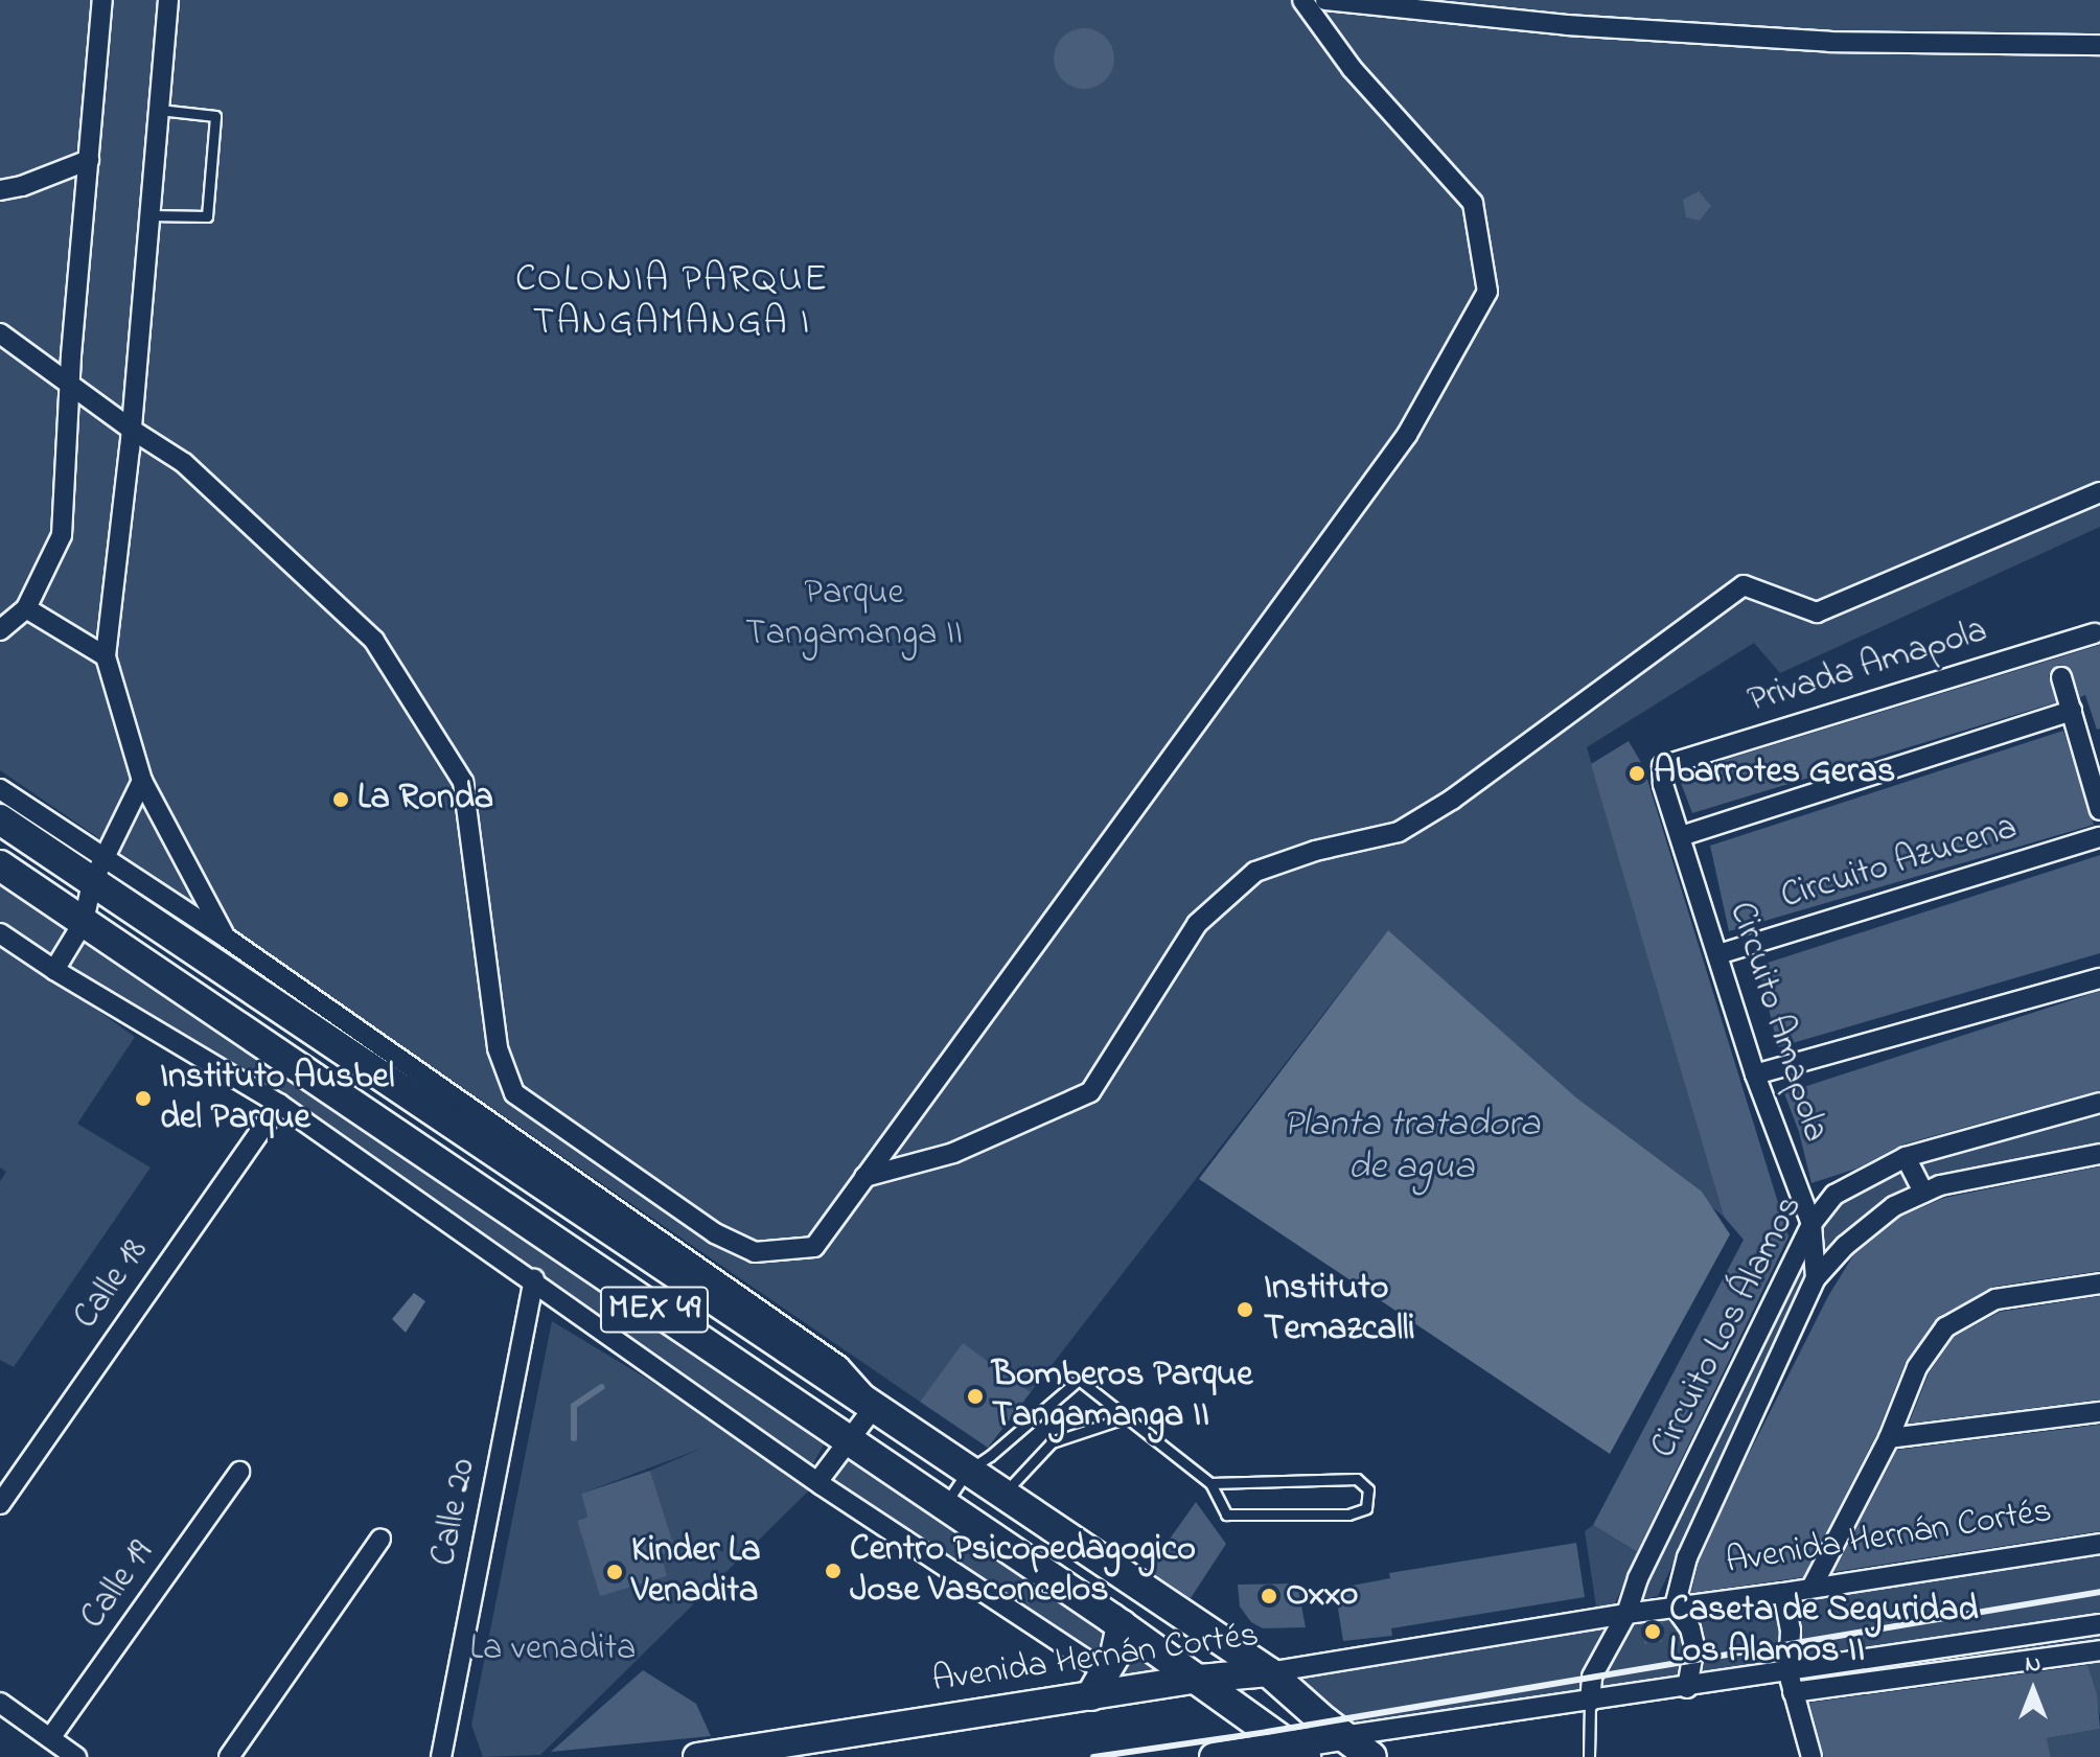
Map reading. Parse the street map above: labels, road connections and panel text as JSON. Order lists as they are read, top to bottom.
{
  "streets": {
    "main road": ["MEX 49", "Avenida Hernán Cortés"],
    "street": [
      "Privada Amapola",
      "Circuito Azucena",
      "Circuito Amapola",
      "Calle 18",
      "Circuito Los Álamos",
      "Calle 20",
      "Calle 19"
    ]
  },
  "crossings": [
    ["Privada Amapola", "Circuito Amapola"],
    ["Circuito Azucena", "Circuito Amapola"],
    ["Circuito Amapola", "Circuito Los Álamos"],
    ["MEX 49", "Avenida Hernán Cortés"],
    ["Circuito Los Álamos", "Avenida Hernán Cortés"]
  ],
  "districts": ["COLONIA PARQUE TANGAMANGA I"],
  "water": ["Planta tratadora de agua"],
  "parks": ["Parque Tangamanga II", "La venadita"],
  "places": [
    "Abarrotes Geras",
    "La Ronda",
    "Instituto Ausbel del Parque",
    "Instituto Temazcalli",
    "Bomberos Parque Tangamanga II",
    "Centro Psicopedagogico Jose Vasconcelos",
    "Kinder La Venadita",
    "Oxxo",
    "Caseta de Seguridad Los Alamos II"
  ],
  "north": "top"
}
